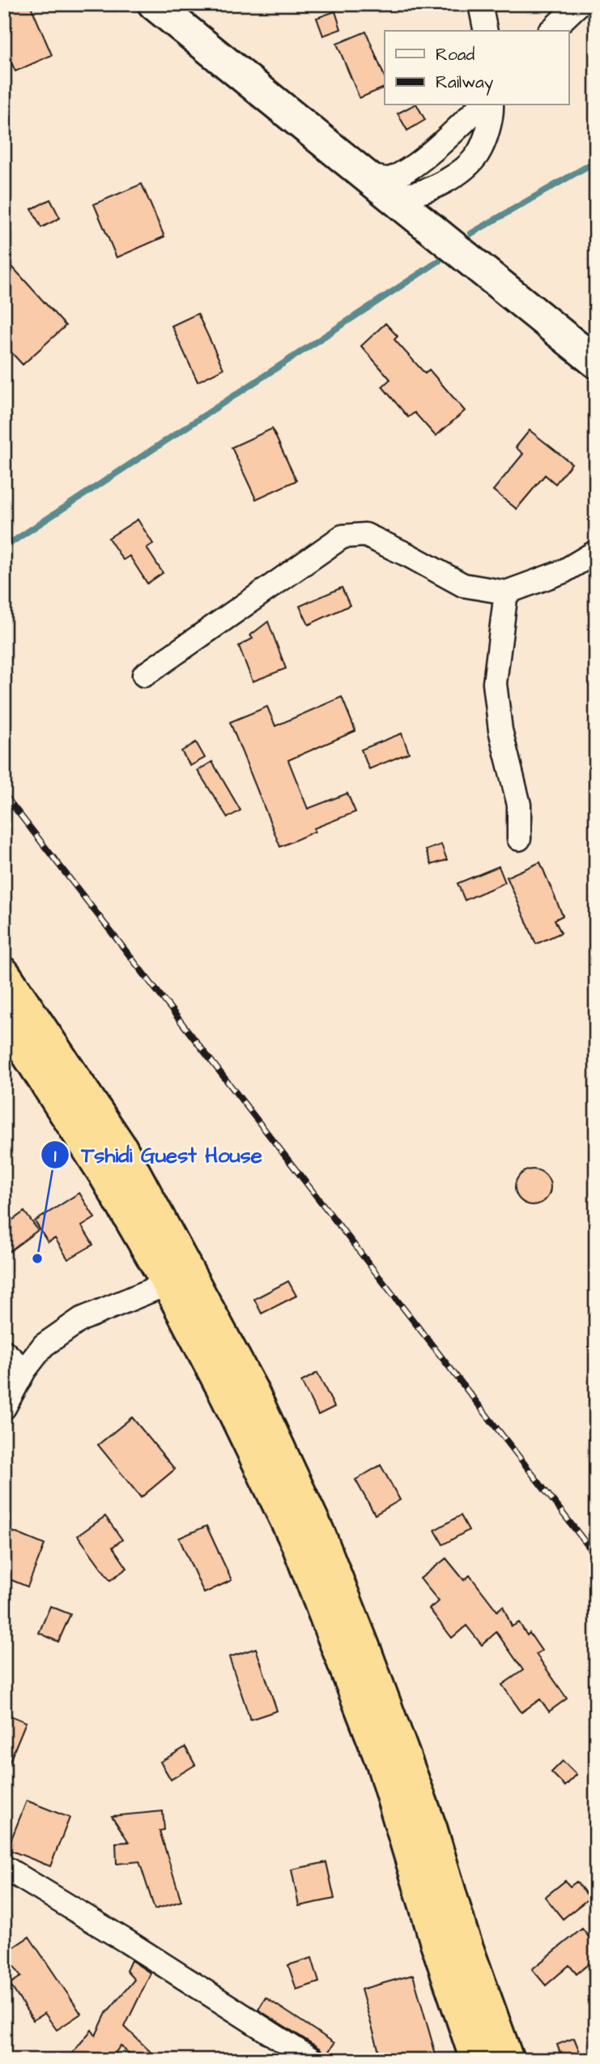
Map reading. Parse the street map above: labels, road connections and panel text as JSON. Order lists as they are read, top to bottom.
{
  "places": ["Tshidi Guest House"],
  "legend": ["Road", "Railway"]
}
